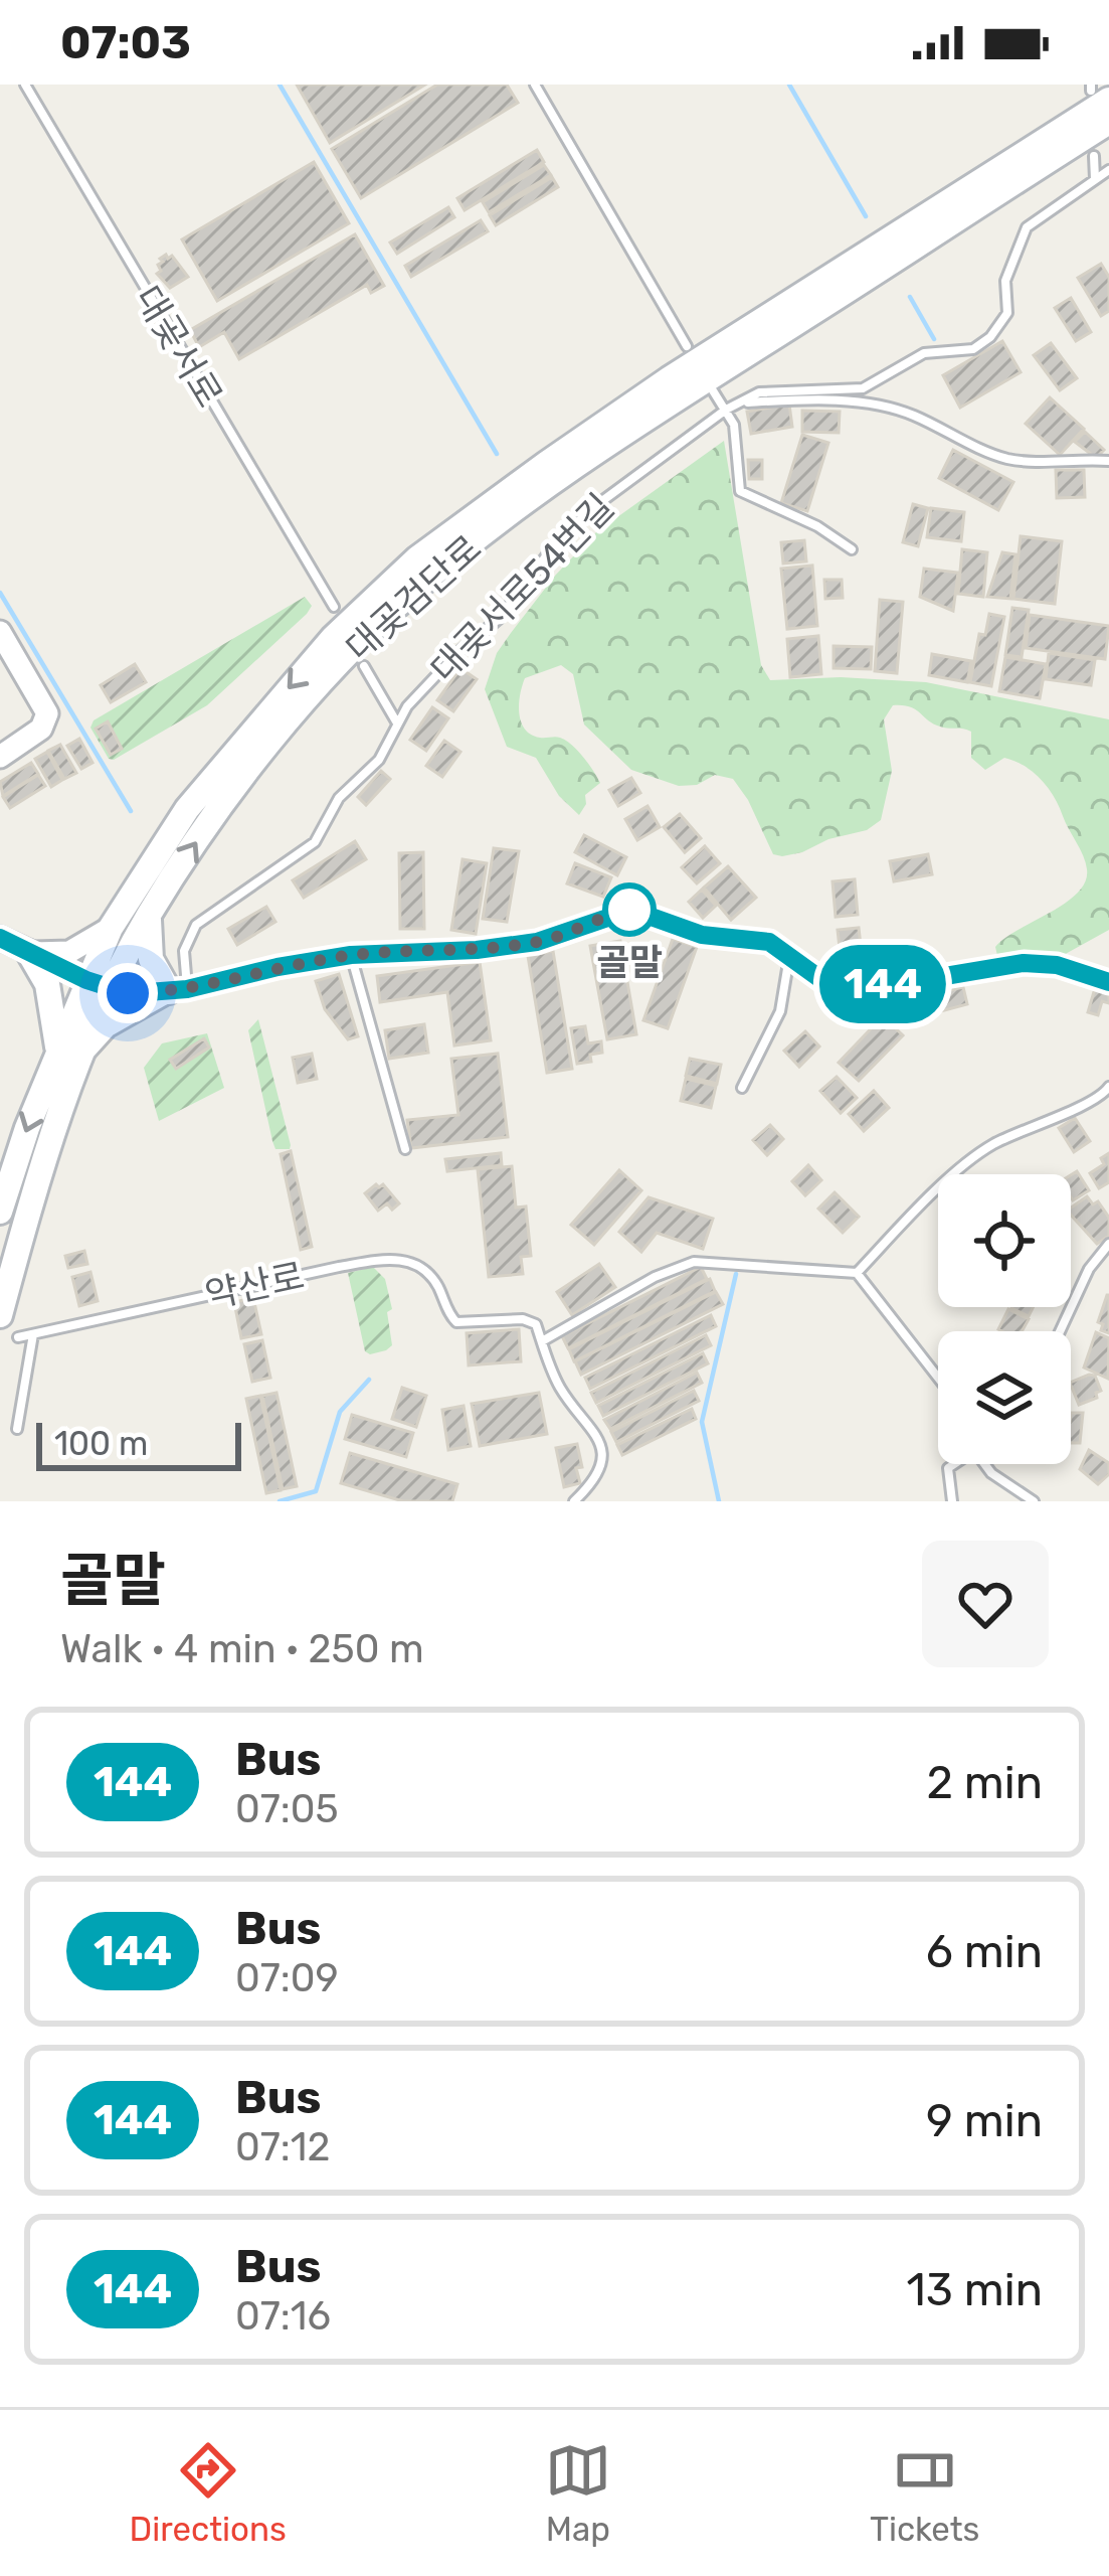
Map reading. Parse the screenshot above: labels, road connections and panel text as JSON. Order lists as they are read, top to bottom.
{
  "streets": {
    "main road": ["대곶검단로"],
    "lane": ["대곶서로", "대곶서로54번길", "약산로"]
  },
  "places": ["골말"],
  "lines": ["bus line 144"],
  "scale_bar": "100 m",
  "page": {
    "status": "07:03",
    "on_map": "144",
    "scale": "100 m",
    "heading": ["골말", "Walk · 4 min · 250 m"],
    "list": [
      {
        "mark": "144",
        "name": "Bus",
        "note": "07:05",
        "value": "2 min"
      },
      {
        "mark": "144",
        "name": "Bus",
        "note": "07:09",
        "value": "6 min"
      },
      {
        "mark": "144",
        "name": "Bus",
        "note": "07:12",
        "value": "9 min"
      },
      {
        "mark": "144",
        "name": "Bus",
        "note": "07:16",
        "value": "13 min"
      }
    ],
    "tabs": ["Directions", "Map", "Tickets"]
  }
}
